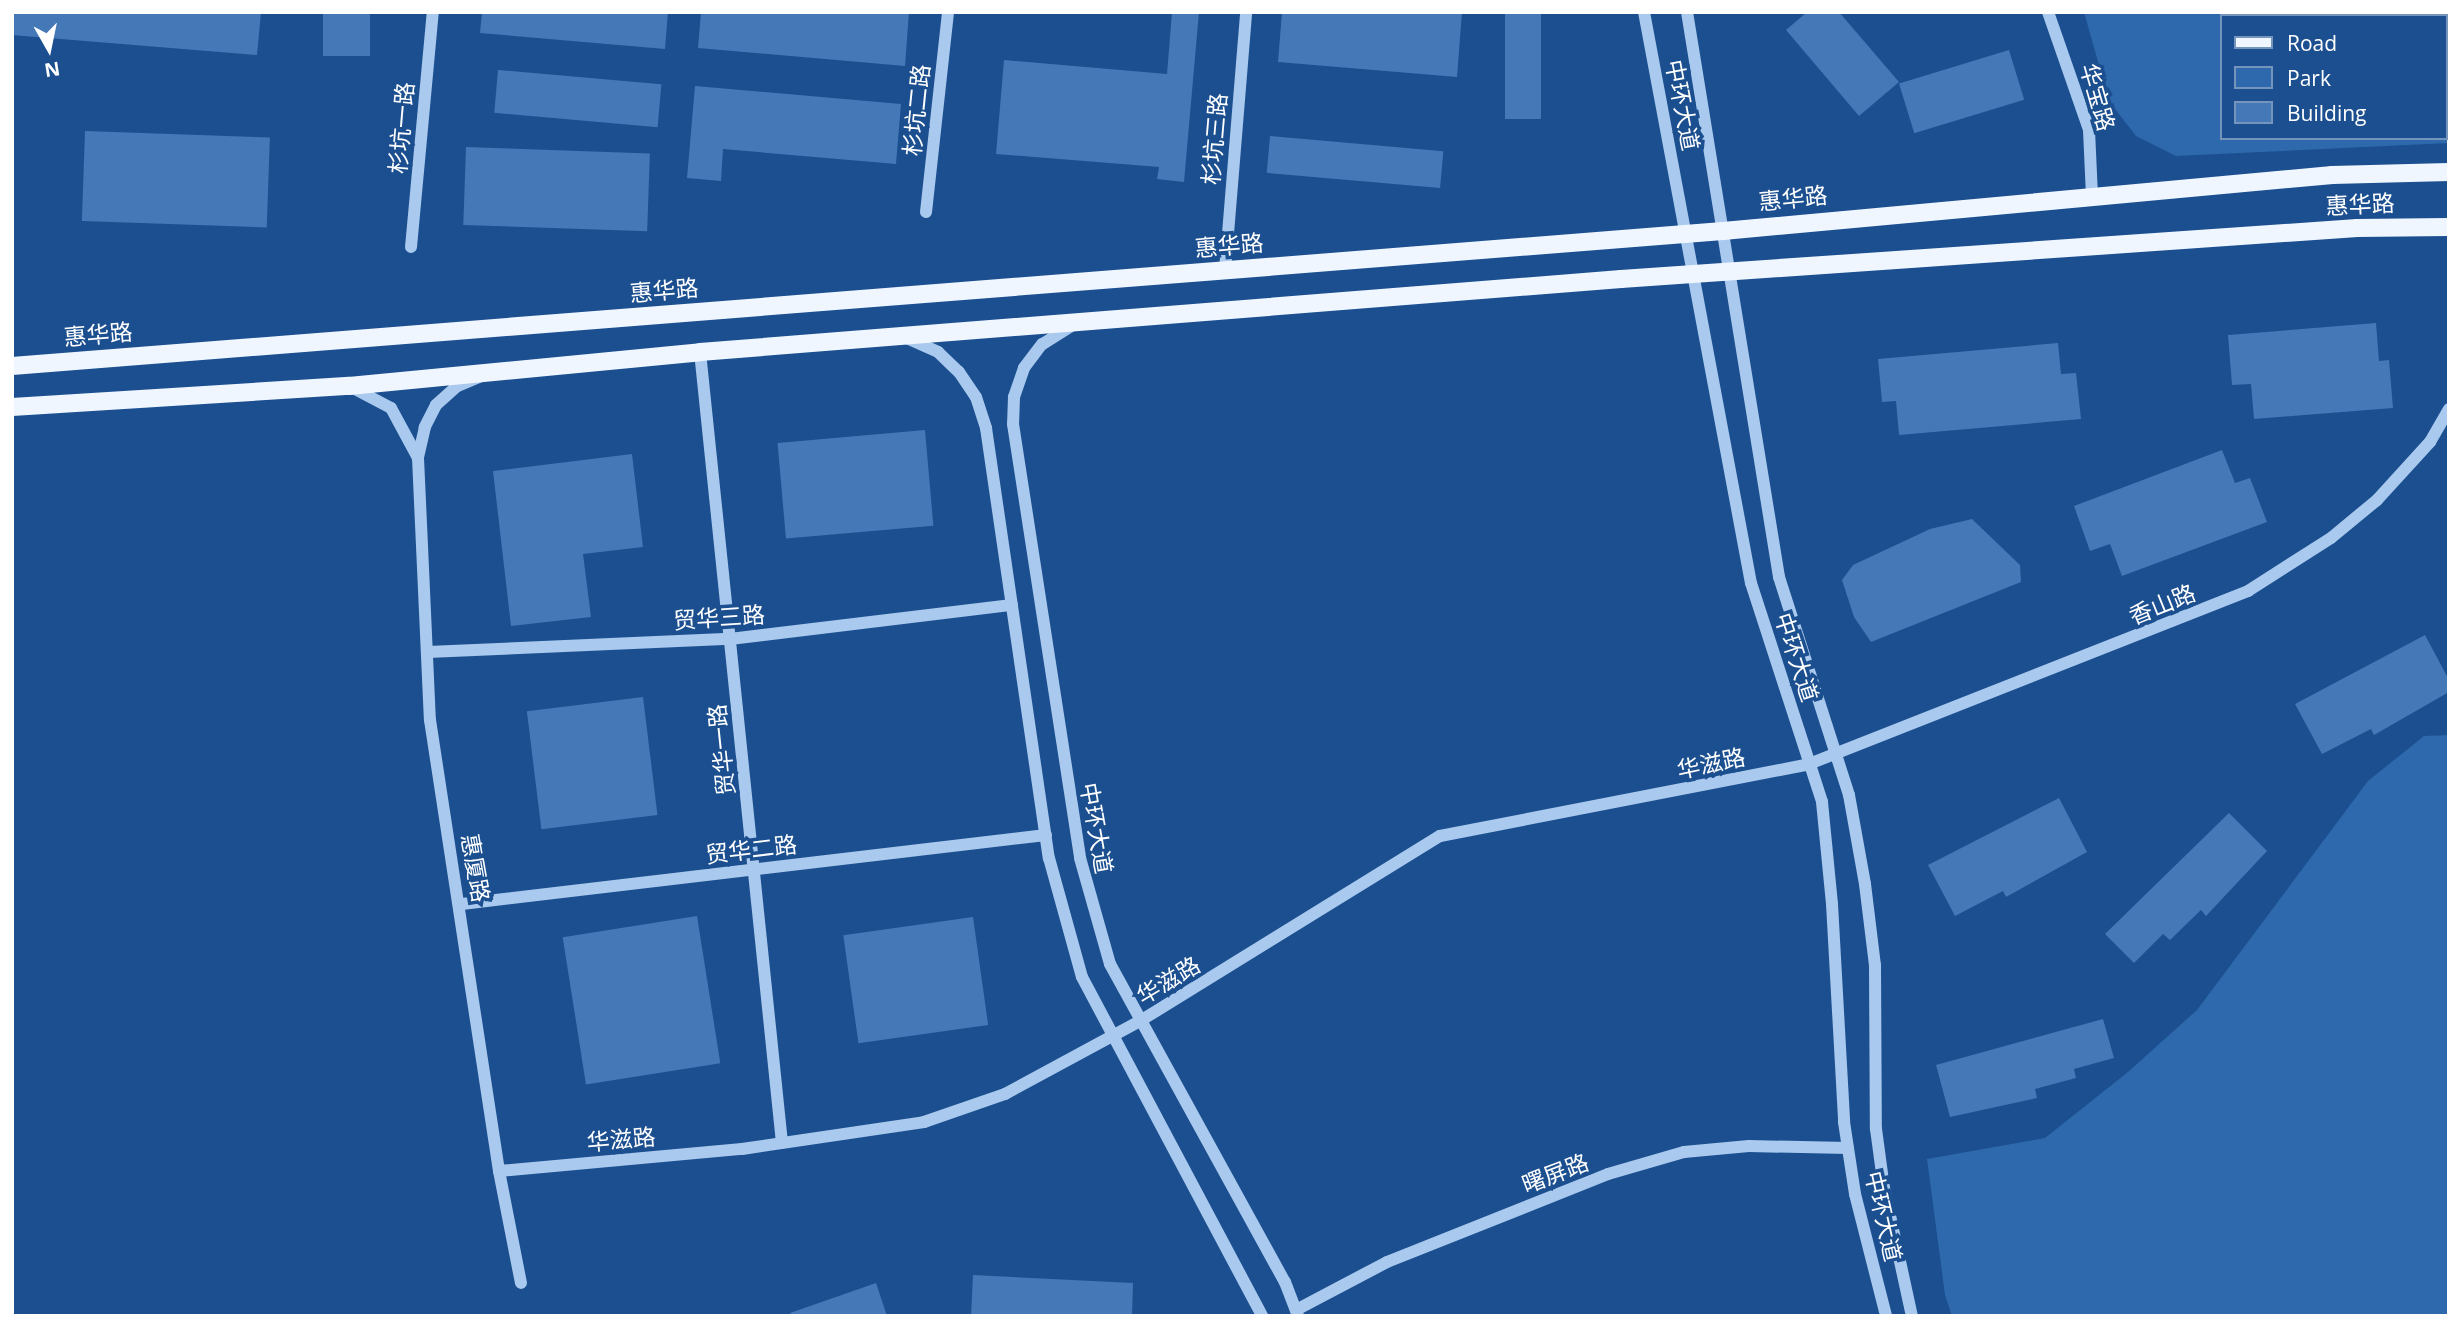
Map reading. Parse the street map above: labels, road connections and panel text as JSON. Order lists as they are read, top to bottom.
{
  "streets": {
    "main road": ["惠华路"],
    "street": [
      "华宝路",
      "中环大道",
      "杉坑二路",
      "杉坑一路",
      "杉坑三路",
      "香山路",
      "贸华三路",
      "贸华一路",
      "华滋路",
      "贸华二路",
      "惠厦路",
      "曙屏路"
    ]
  },
  "crossings": [
    ["华宝路", "惠华路"],
    ["中环大道", "惠华路"],
    ["中环大道", "香山路"],
    ["中环大道", "华滋路"],
    ["中环大道", "曙屏路"],
    ["杉坑三路", "惠华路"],
    ["惠华路", "贸华一路"],
    ["香山路", "华滋路"],
    ["贸华三路", "贸华一路"],
    ["贸华三路", "惠厦路"],
    ["贸华一路", "华滋路"],
    ["贸华一路", "贸华二路"],
    ["华滋路", "惠厦路"],
    ["贸华二路", "惠厦路"]
  ],
  "legend": ["Road", "Park", "Building"],
  "north": "bottom"
}
